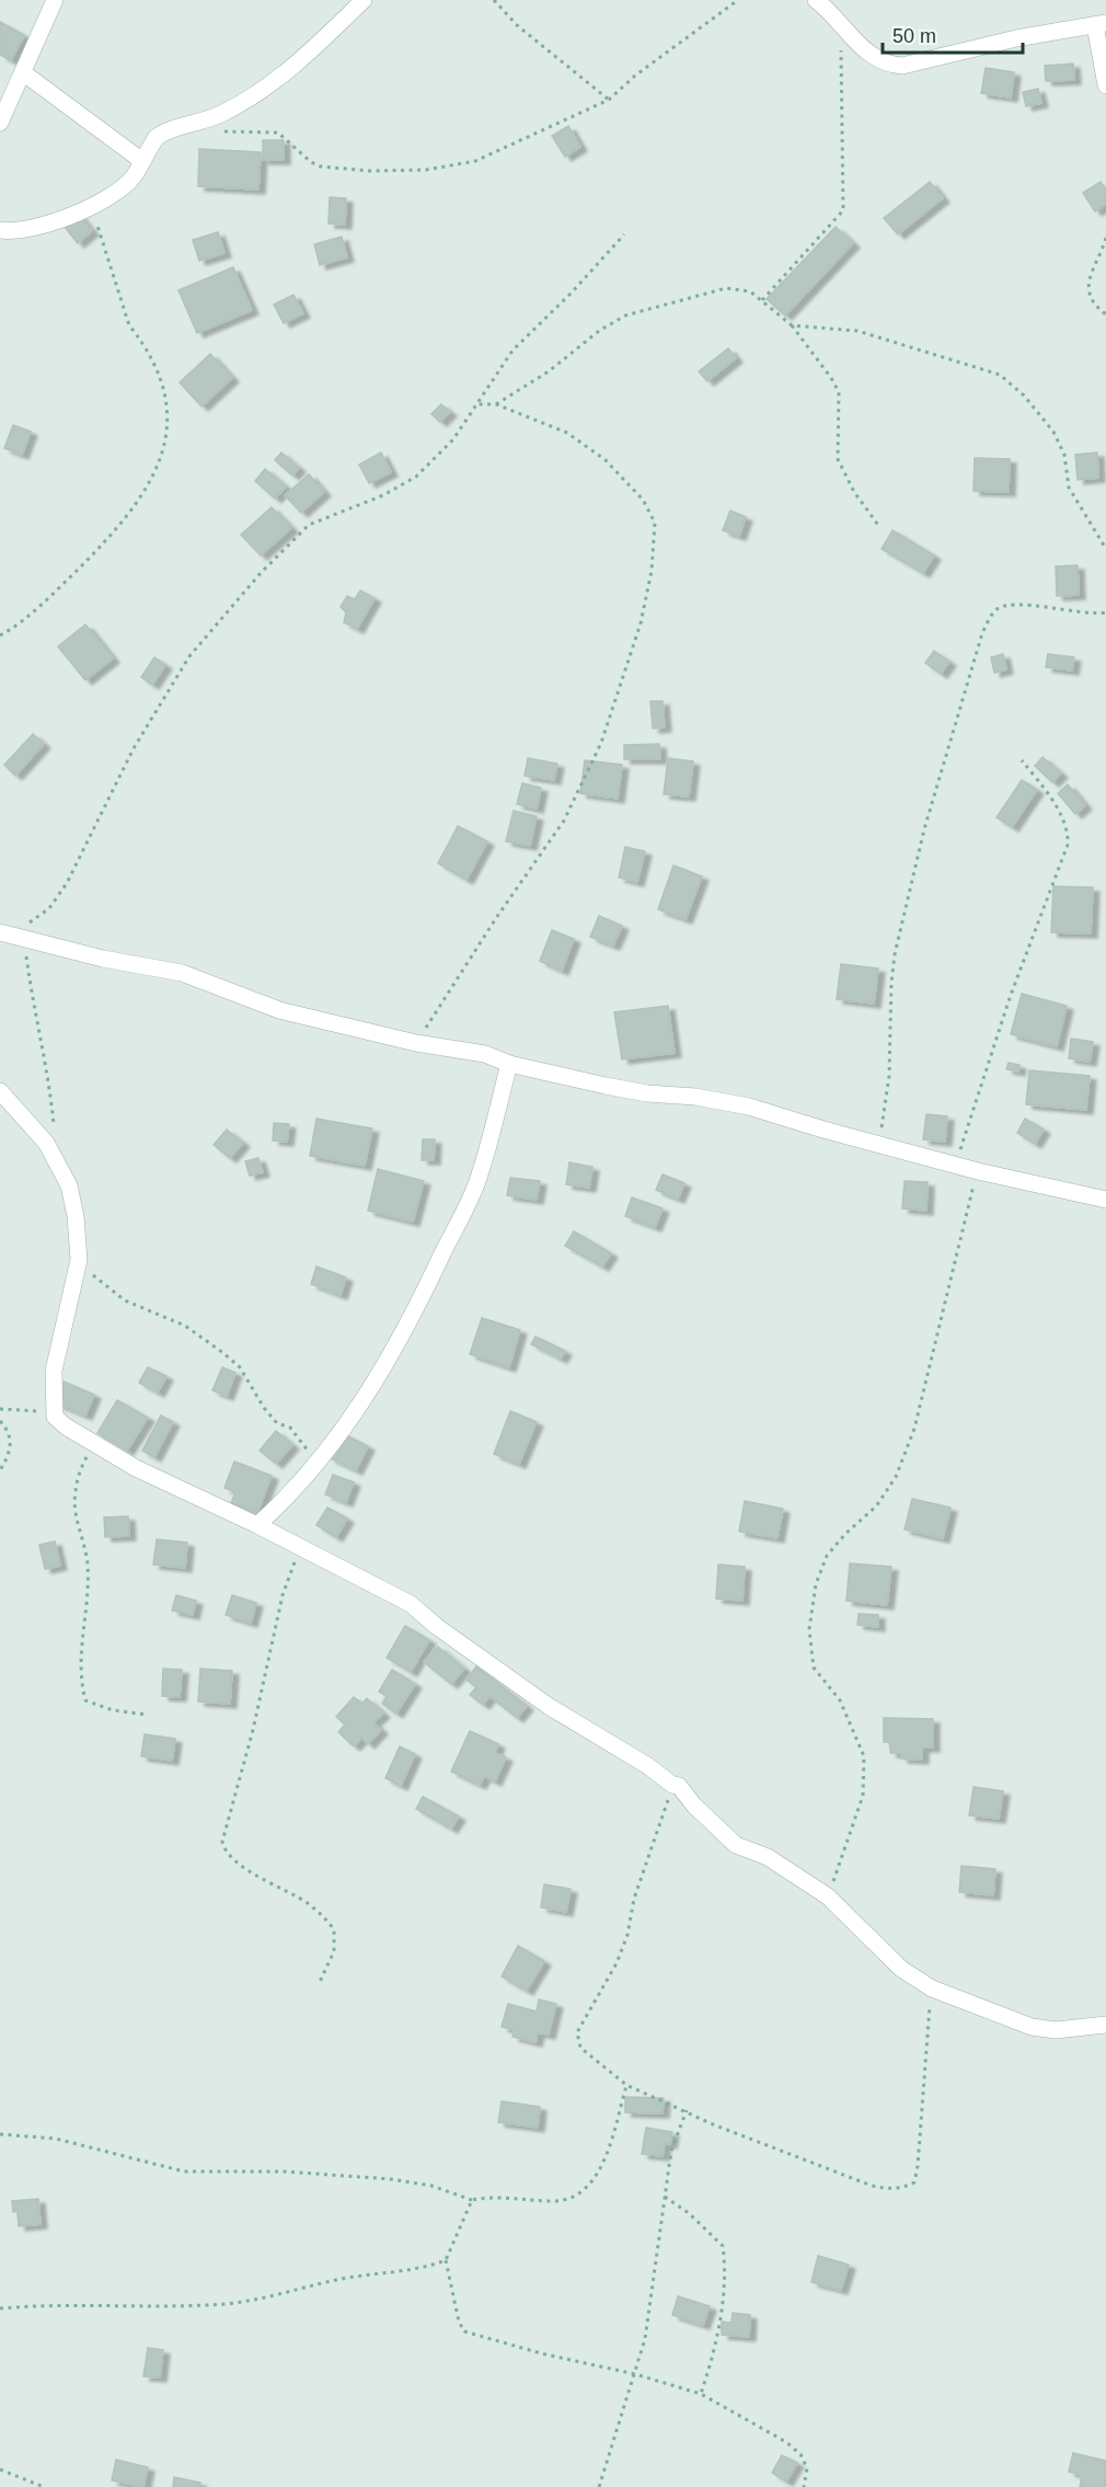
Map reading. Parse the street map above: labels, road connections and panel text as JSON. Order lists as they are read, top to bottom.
{
  "scale_bar": "50 m"
}
